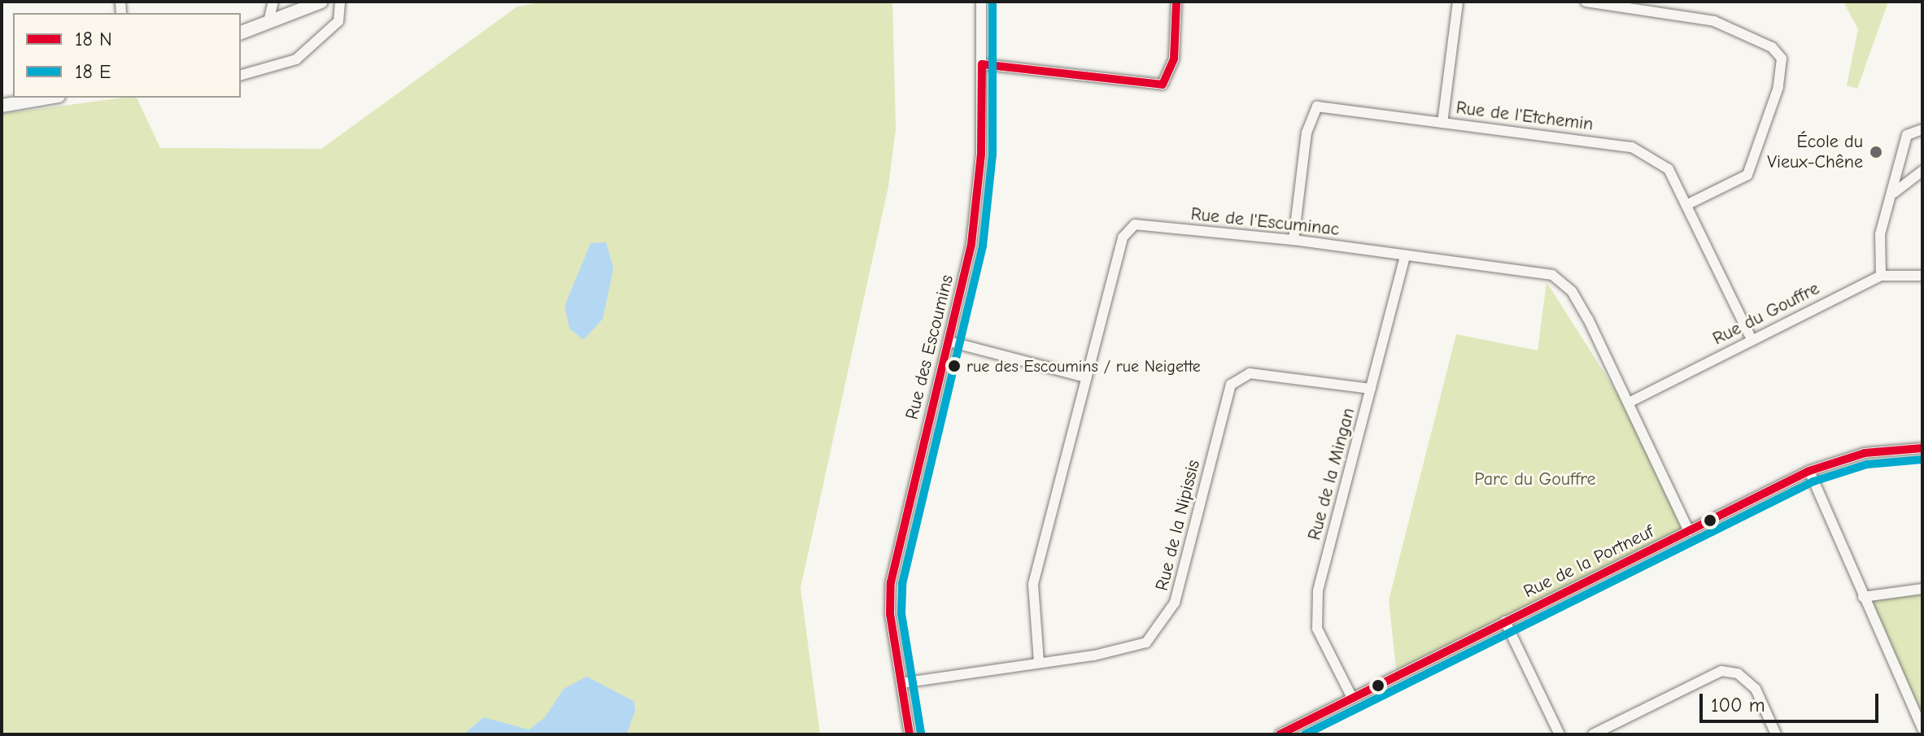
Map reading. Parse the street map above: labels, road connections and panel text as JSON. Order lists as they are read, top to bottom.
{
  "streets": {
    "street": [
      "Rue de l'Etchemin",
      "Rue de l'Escuminac",
      "Rue du Gouffre",
      "Rue des Escoumins",
      "Rue de la Mingan",
      "Rue de la Nipissis",
      "Rue de la Portneuf"
    ]
  },
  "crossings": [
    ["Rue de l'Etchemin", "Rue de l'Escuminac"],
    ["Rue de l'Etchemin", "Rue du Gouffre"],
    ["Rue de l'Escuminac", "Rue du Gouffre"],
    ["Rue de l'Escuminac", "Rue de la Mingan"],
    ["Rue de l'Escuminac", "Rue de la Nipissis"],
    ["Rue de l'Escuminac", "Rue de la Portneuf"],
    ["Rue des Escoumins", "Rue de la Nipissis"],
    ["Rue de la Mingan", "Rue de la Nipissis"],
    ["Rue de la Mingan", "Rue de la Portneuf"]
  ],
  "parks": ["Parc du Gouffre"],
  "places": ["École du Vieux-Chêne", "rue des Escoumins / rue Neigette"],
  "legend": ["18 N", "18 E"],
  "scale_bar": "100 m"
}
